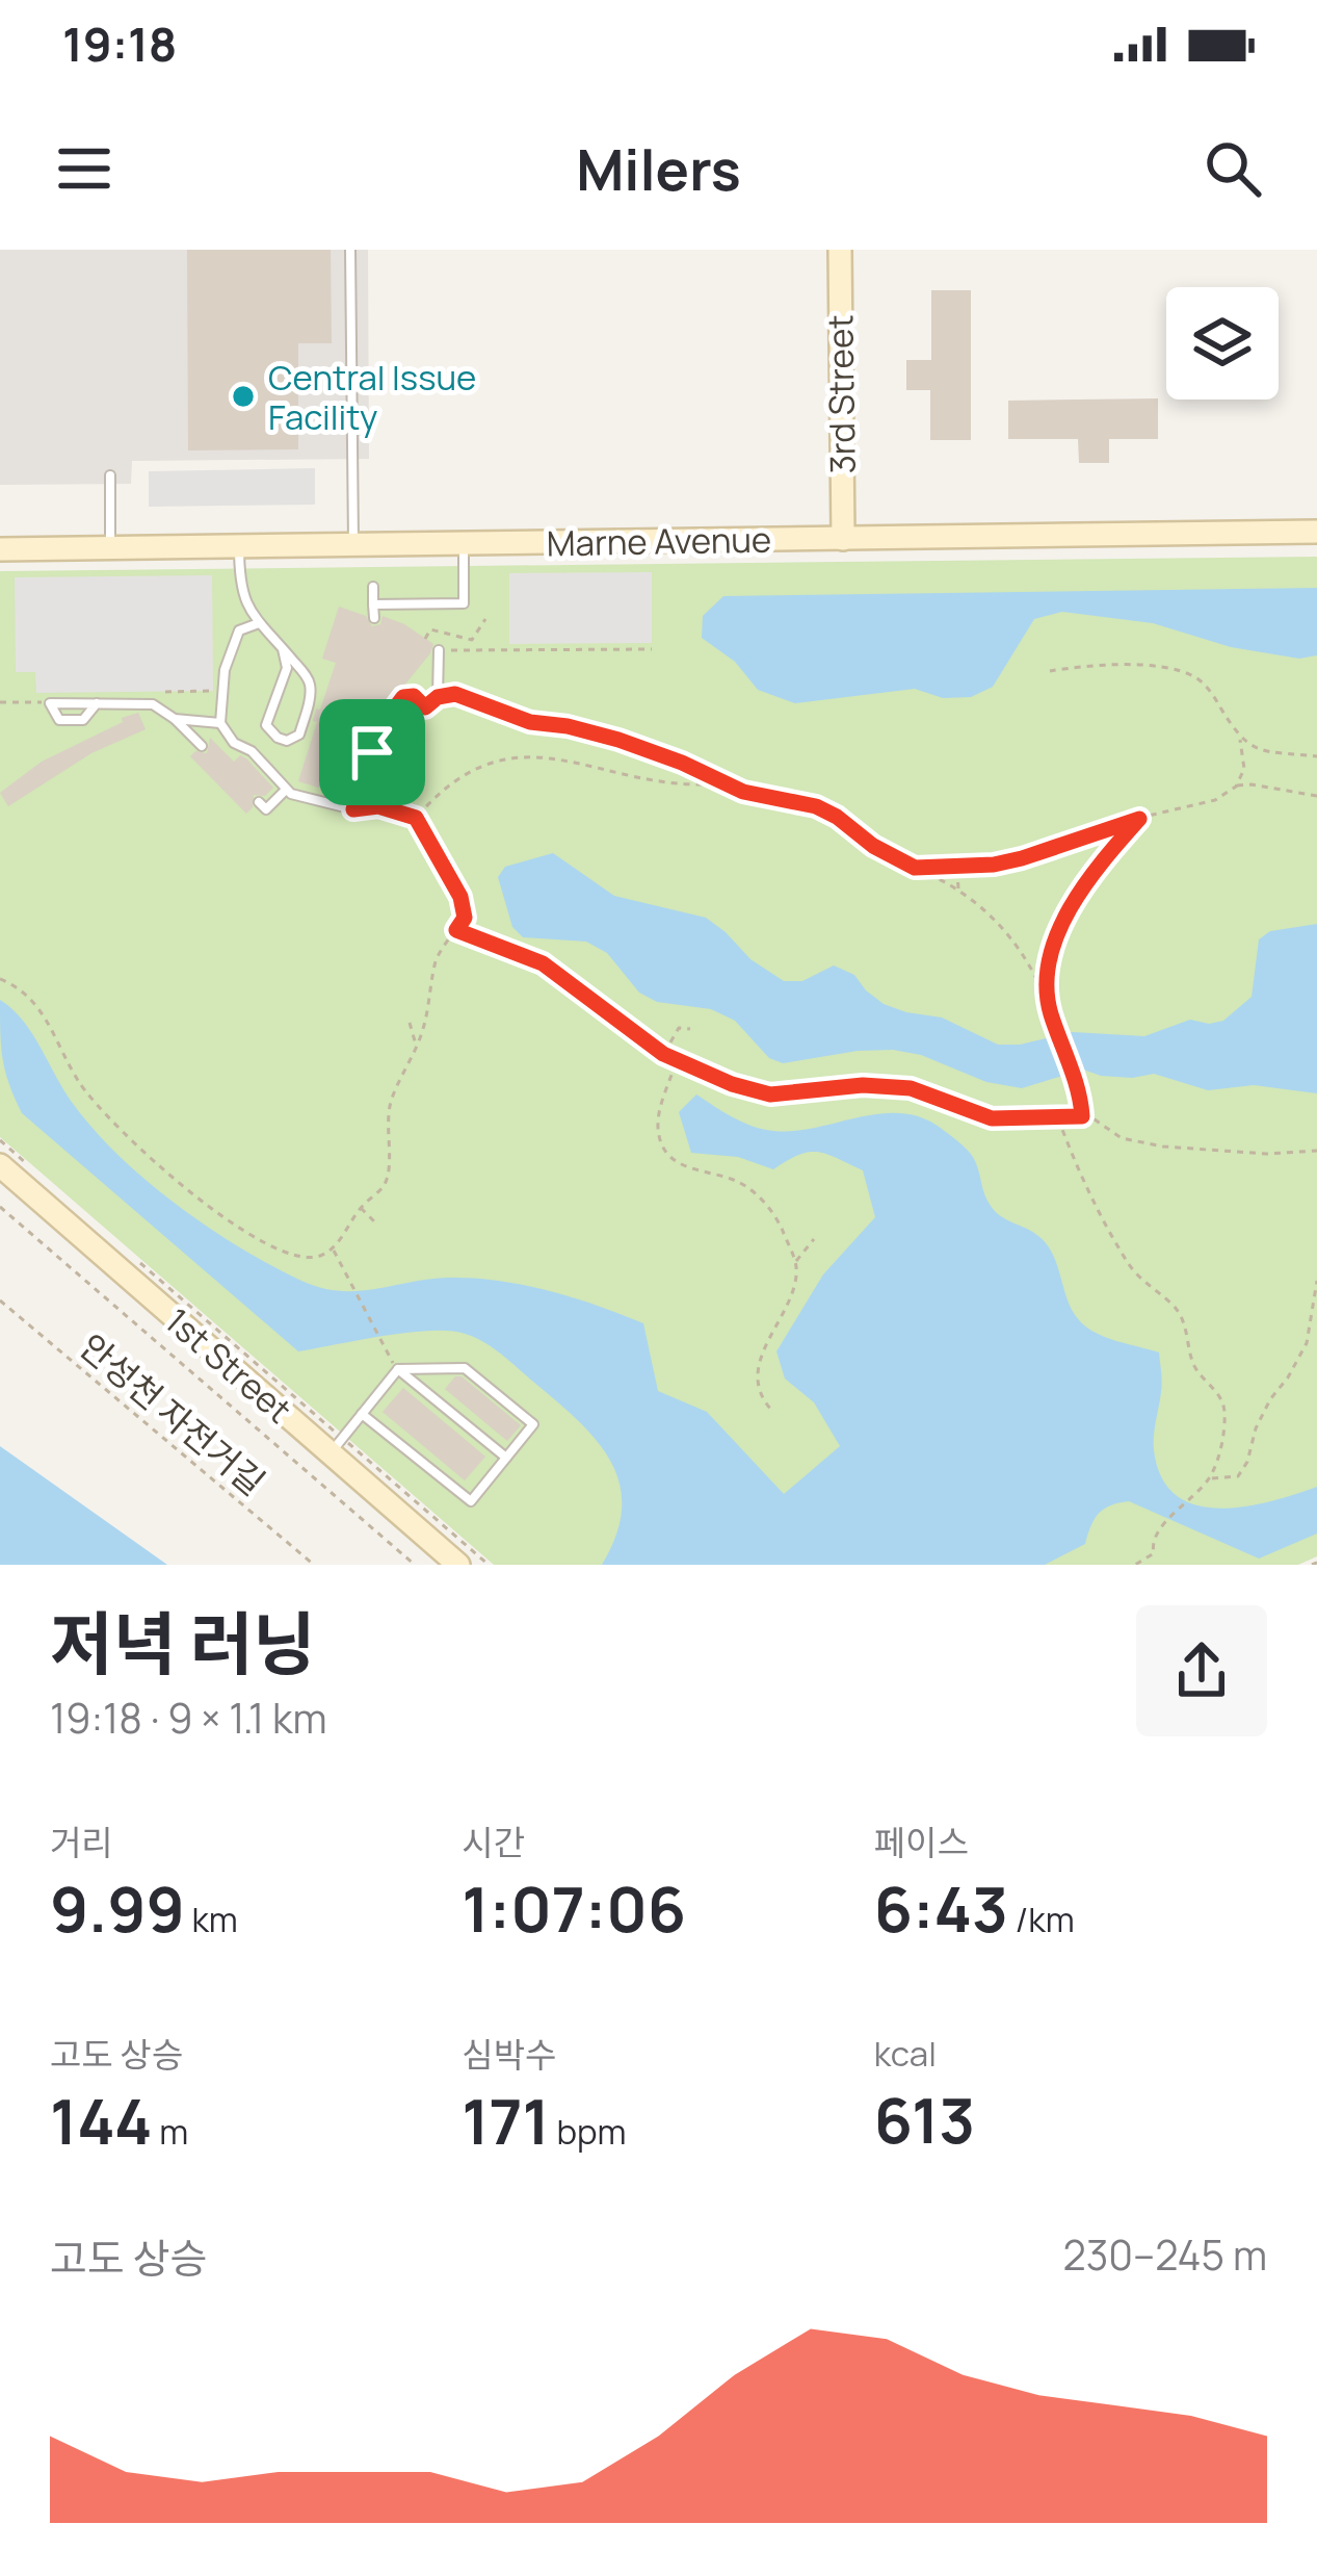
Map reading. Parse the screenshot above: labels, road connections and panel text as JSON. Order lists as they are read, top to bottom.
{
  "streets": {
    "street": ["3rd Street", "Marne Avenue", "1st Street"],
    "path": ["안성천 자전거길"]
  },
  "crossings": [
    ["3rd Street", "Marne Avenue"]
  ],
  "places": ["Central Issue Facility"],
  "page": {
    "status": "19:18",
    "header": "Milers",
    "heading": ["저녁 러닝", "19:18 · 9 × 1.1 km"],
    "stats": [
      ["거리", "9.99 km"],
      ["시간", "1:07:06"],
      ["페이스", "6:43 /km"],
      ["고도 상승", "144 m"],
      ["심박수", "171 bpm"],
      ["kcal", "613"]
    ],
    "chart": ["고도 상승", "230–245 m"]
  }
}
